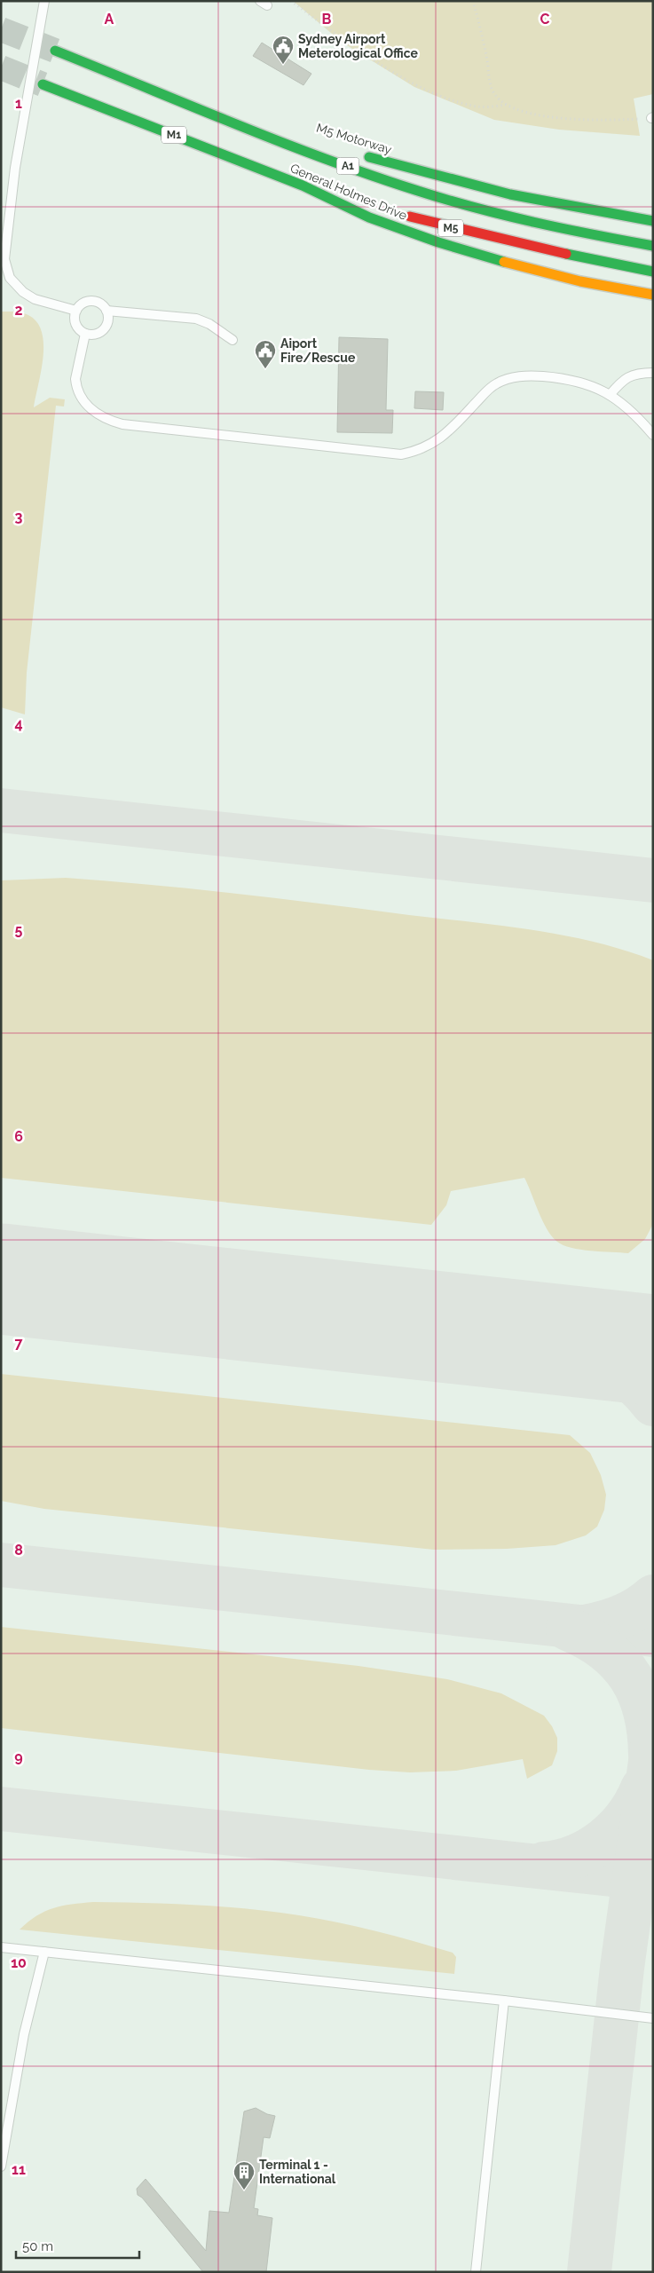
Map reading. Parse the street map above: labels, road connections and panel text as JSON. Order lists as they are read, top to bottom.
{
  "streets": {
    "highway": [
      "M1",
      "M5 Motorway",
      "A1",
      "General Holmes Drive",
      "M5"
    ]
  },
  "places": {
    "public building": ["Sydney Airport Meterological Office", "Aiport Fire/Rescue"],
    "building": ["Terminal 1 - International"]
  },
  "scale_bar": "50 m",
  "grid": {
    "columns": ["A", "B", "C"],
    "rows": [
      "1",
      "2",
      "3",
      "4",
      "5",
      "6",
      "7",
      "8",
      "9",
      "10",
      "11"
    ]
  }
}
